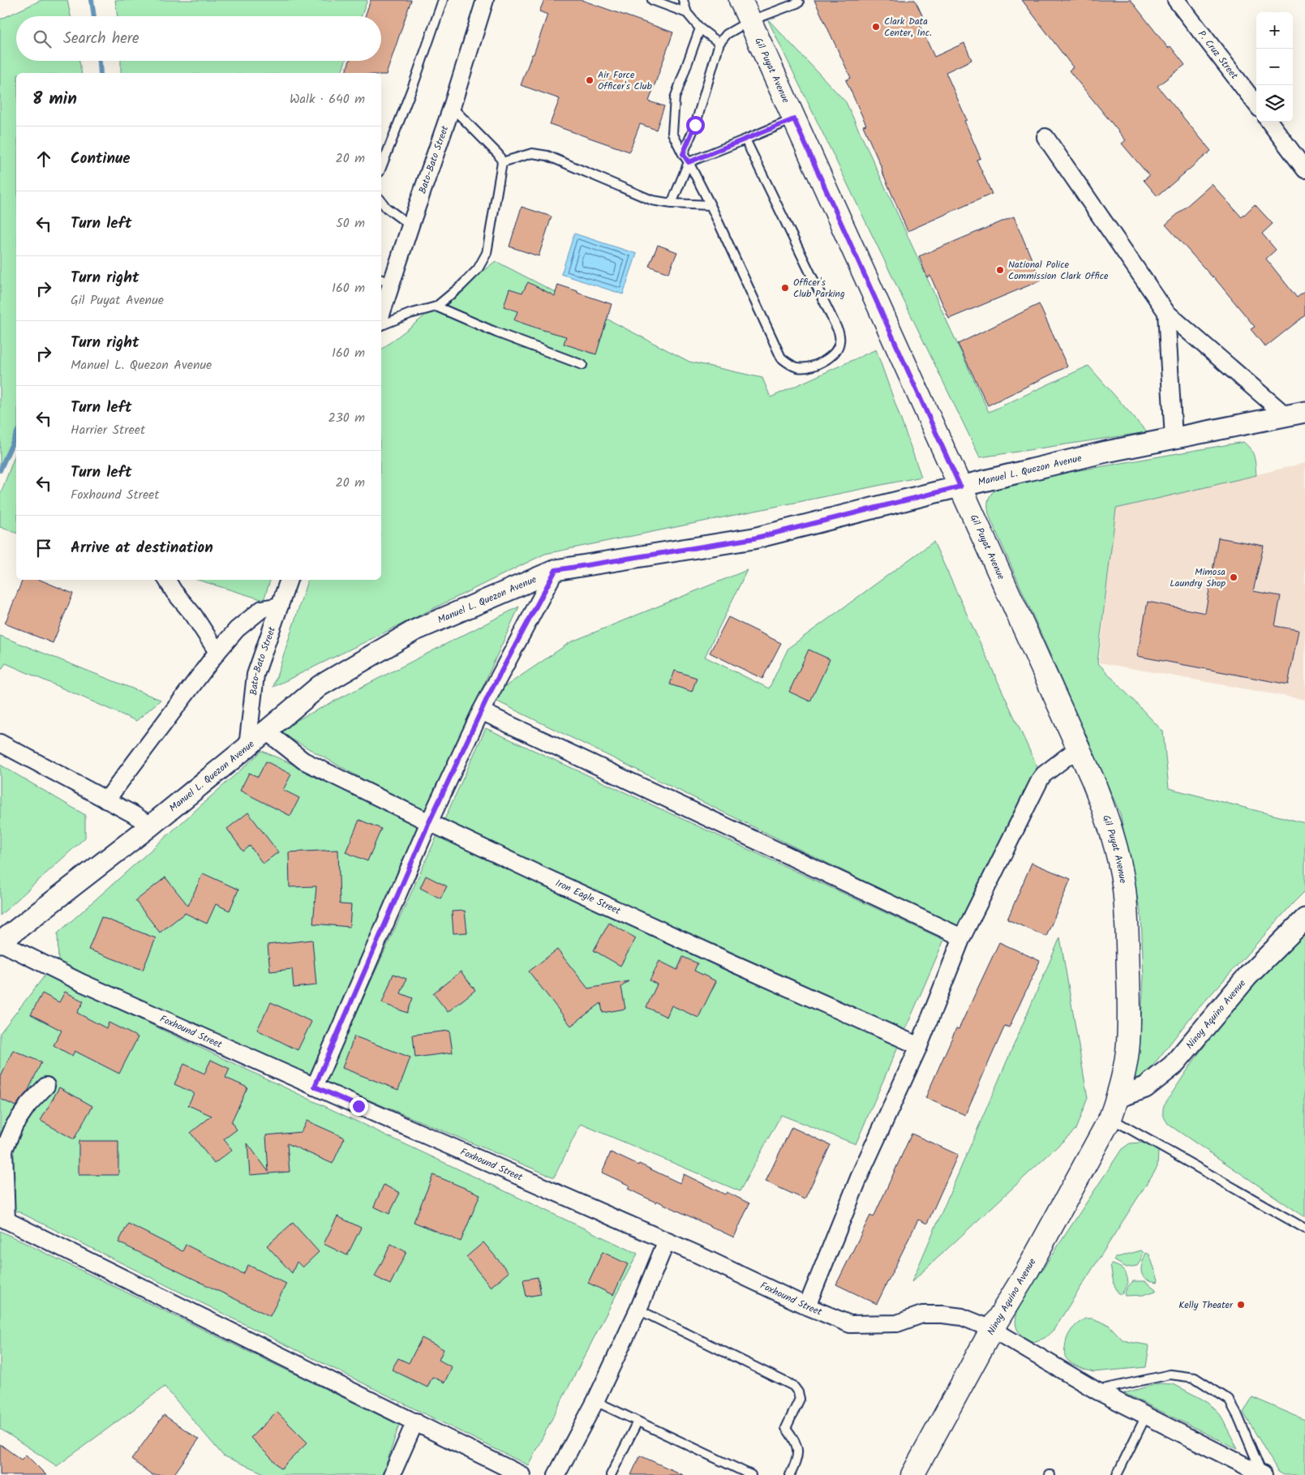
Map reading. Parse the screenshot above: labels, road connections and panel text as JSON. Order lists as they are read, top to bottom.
{
  "streets": {
    "main road": ["Gil Puyat Avenue", "Ninoy Aquino Avenue"],
    "street": [
      "P. Cruz Street",
      "Bato-Bato Street",
      "Manuel L. Quezon Avenue",
      "Iron Eagle Street",
      "Foxhound Street"
    ]
  },
  "crossings": [
    ["Gil Puyat Avenue", "Manuel L. Quezon Avenue"],
    ["Gil Puyat Avenue", "Ninoy Aquino Avenue"],
    ["Bato-Bato Street", "Manuel L. Quezon Avenue"],
    ["Manuel L. Quezon Avenue", "Iron Eagle Street"],
    ["Manuel L. Quezon Avenue", "Foxhound Street"],
    ["Ninoy Aquino Avenue", "Foxhound Street"]
  ],
  "places": [
    "Clark Data Center, Inc.",
    "Air Force Officer's Club",
    "National Police Commission Clark Office",
    "Officer's Club Parking",
    "Mimosa Laundry Shop",
    "Kelly Theater"
  ],
  "page": {
    "map_buttons": ["+", "−"],
    "search": "Search here",
    "heading": ["8 min", "Walk · 640 m"],
    "list": [
      ["Continue", "20 m"],
      ["Turn left", "50 m"],
      ["Turn right", "Gil Puyat Avenue", "160 m"],
      ["Turn right", "Manuel L. Quezon Avenue", "160 m"],
      ["Turn left", "Harrier Street", "230 m"],
      ["Turn left", "Foxhound Street", "20 m"],
      "Arrive at destination"
    ]
  }
}
